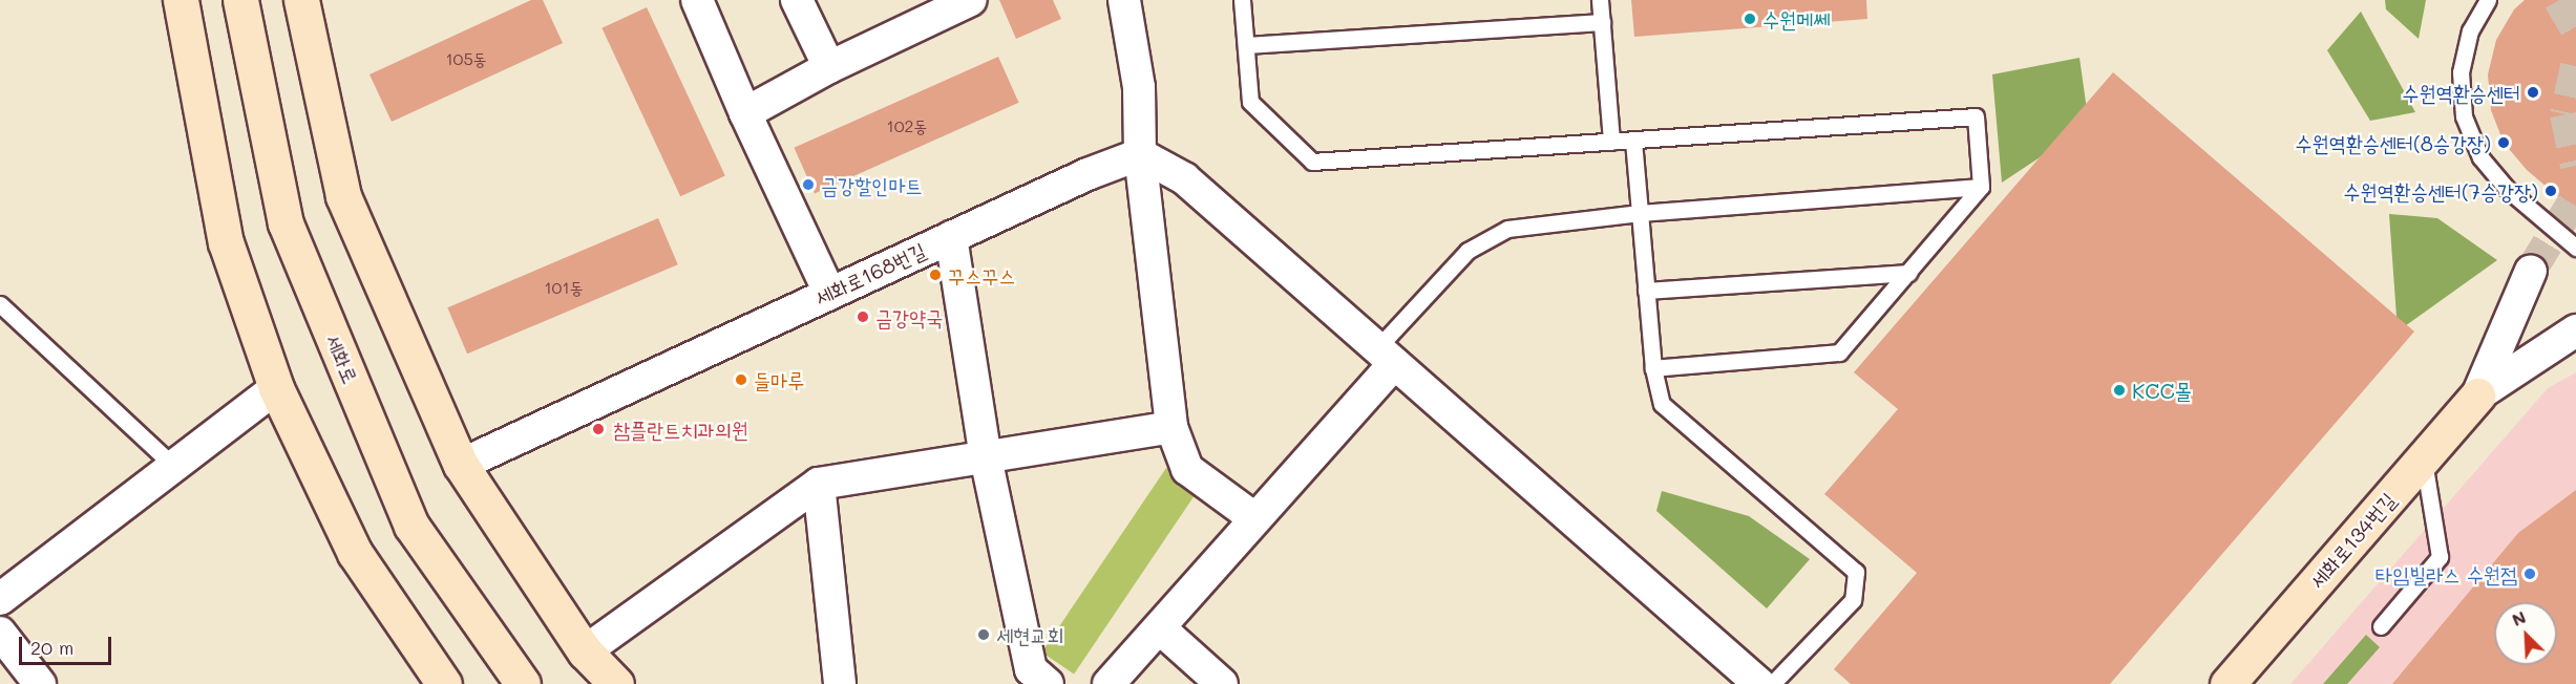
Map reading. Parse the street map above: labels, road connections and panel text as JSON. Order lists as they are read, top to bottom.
{
  "streets": {
    "main road": ["세화로", "세화로134번길"],
    "street": ["세화로168번길"]
  },
  "places": [
    "수원메쎄",
    "수원역환승센터",
    "수원역환승센터(8승강장)",
    "금강할인마트",
    "수원역환승센터(7승강장)",
    "꾸스꾸스",
    "금강약국",
    "들마루",
    "KCC몰",
    "참플란트치과의원",
    "타임빌라스 수원점",
    "세현교회"
  ],
  "house_numbers": ["105동", "102동", "101동"],
  "scale_bar": "20 m",
  "north": "top left"
}
